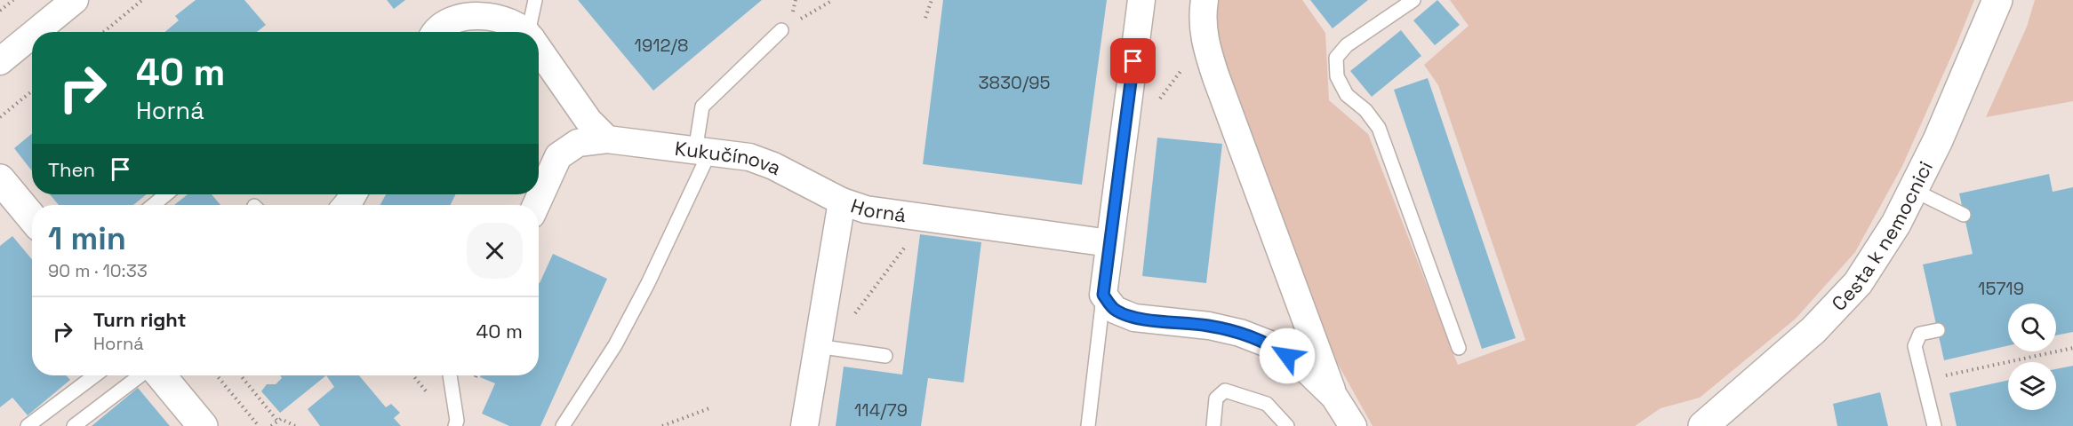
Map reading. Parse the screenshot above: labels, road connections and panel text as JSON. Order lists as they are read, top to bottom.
{
  "streets": {
    "street": ["Kukučínova", "Horná", "Cesta k nemocnici"]
  },
  "crossings": [
    ["Kukučínova", "Horná"]
  ],
  "house_numbers": [
    "1912/8",
    "3830/95",
    "15719",
    "114/79"
  ],
  "page": {
    "turn": ["40 m", "Horná"],
    "then": "Then",
    "heading": ["1 min", "90 m · 10:33"],
    "list": [
      {
        "name": "Turn right",
        "note": "Horná",
        "value": "40 m"
      }
    ]
  }
}
